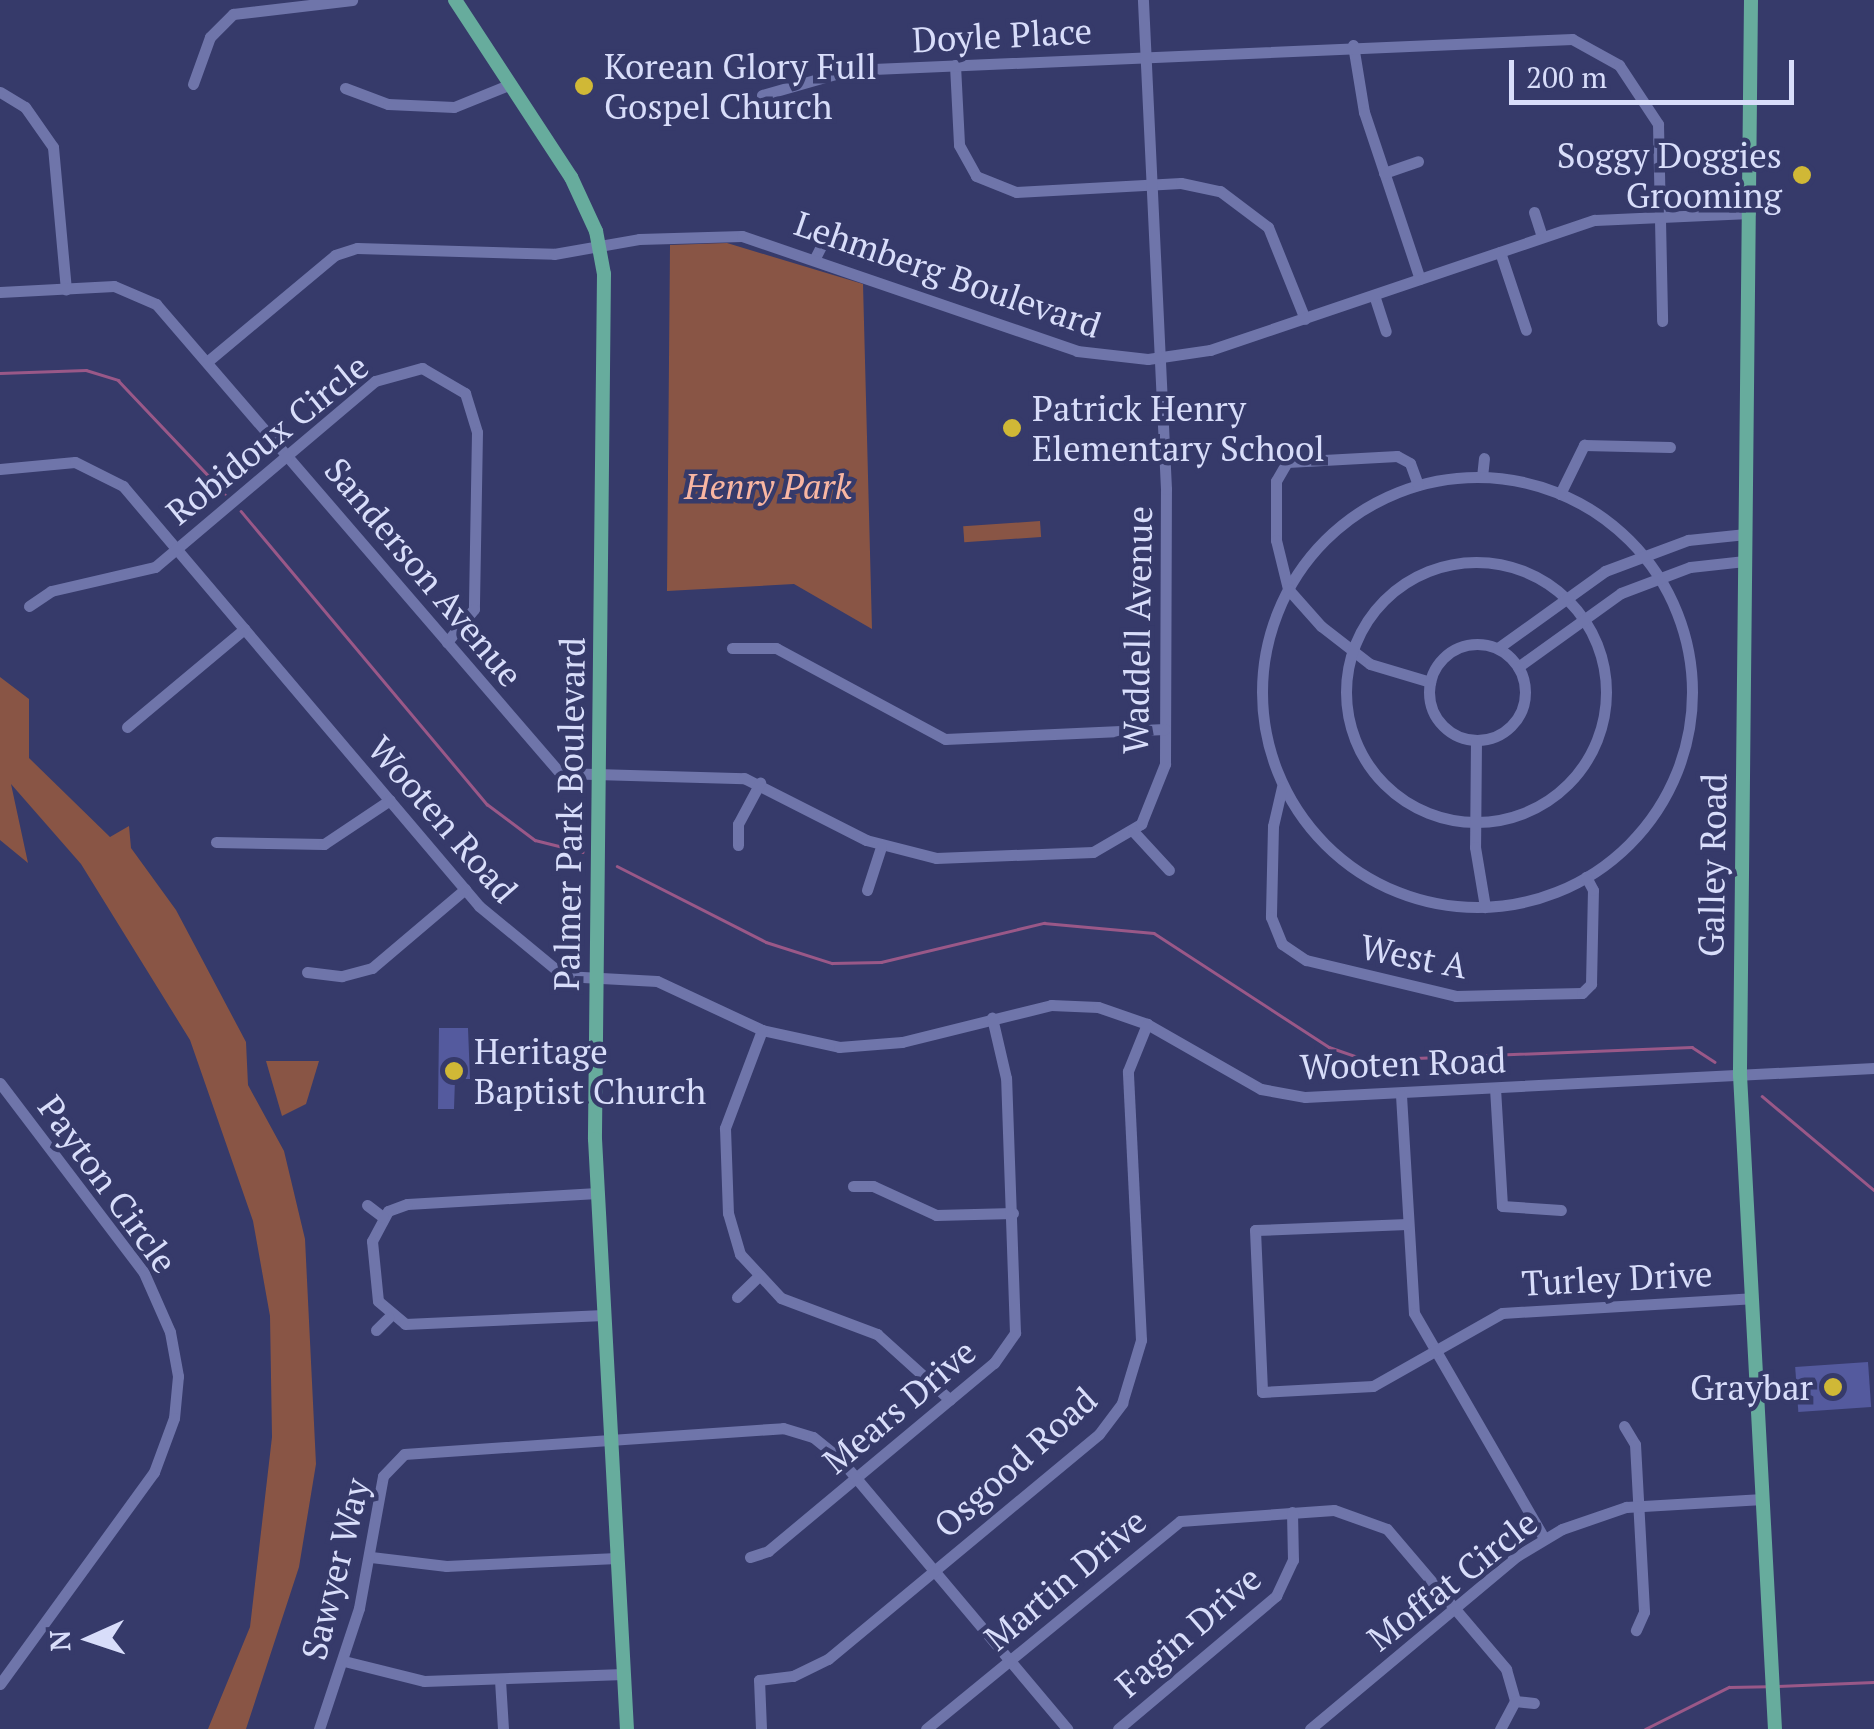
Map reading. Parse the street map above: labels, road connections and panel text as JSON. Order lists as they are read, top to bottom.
{
  "streets": {
    "main road": ["Palmer Park Boulevard", "Galley Road"],
    "street": [
      "Doyle Place",
      "Lehmberg Boulevard",
      "Robidoux Circle",
      "Sanderson Avenue",
      "Waddell Avenue",
      "Wooten Road",
      "West A",
      "Payton Circle",
      "Turley Drive",
      "Mears Drive",
      "Osgood Road",
      "Sawyer Way",
      "Martin Drive",
      "Moffat Circle",
      "Fagin Drive"
    ]
  },
  "crossings": [
    ["Doyle Place", "Lehmberg Boulevard"],
    ["Doyle Place", "Waddell Avenue"],
    ["Lehmberg Boulevard", "Sanderson Avenue"],
    ["Lehmberg Boulevard", "Waddell Avenue"],
    ["Lehmberg Boulevard", "Palmer Park Boulevard"],
    ["Lehmberg Boulevard", "Galley Road"],
    ["Robidoux Circle", "Sanderson Avenue"],
    ["Robidoux Circle", "Wooten Road"],
    ["Sanderson Avenue", "Waddell Avenue"],
    ["Sanderson Avenue", "Palmer Park Boulevard"],
    ["Palmer Park Boulevard", "Wooten Road"],
    ["Palmer Park Boulevard", "Sawyer Way"],
    ["Wooten Road", "Galley Road"],
    ["Wooten Road", "Mears Drive"],
    ["Wooten Road", "Osgood Road"],
    ["Galley Road", "Turley Drive"],
    ["Galley Road", "Moffat Circle"],
    ["Mears Drive", "Sawyer Way"],
    ["Osgood Road", "Sawyer Way"],
    ["Sawyer Way", "Martin Drive"],
    ["Martin Drive", "Moffat Circle"],
    ["Martin Drive", "Fagin Drive"]
  ],
  "parks": ["Henry Park"],
  "places": [
    "Korean Glory Full Gospel Church",
    "Soggy Doggies Grooming",
    "Patrick Henry Elementary School",
    "Heritage Baptist Church",
    "Graybar"
  ],
  "scale_bar": "200 m",
  "north": "left"
}
